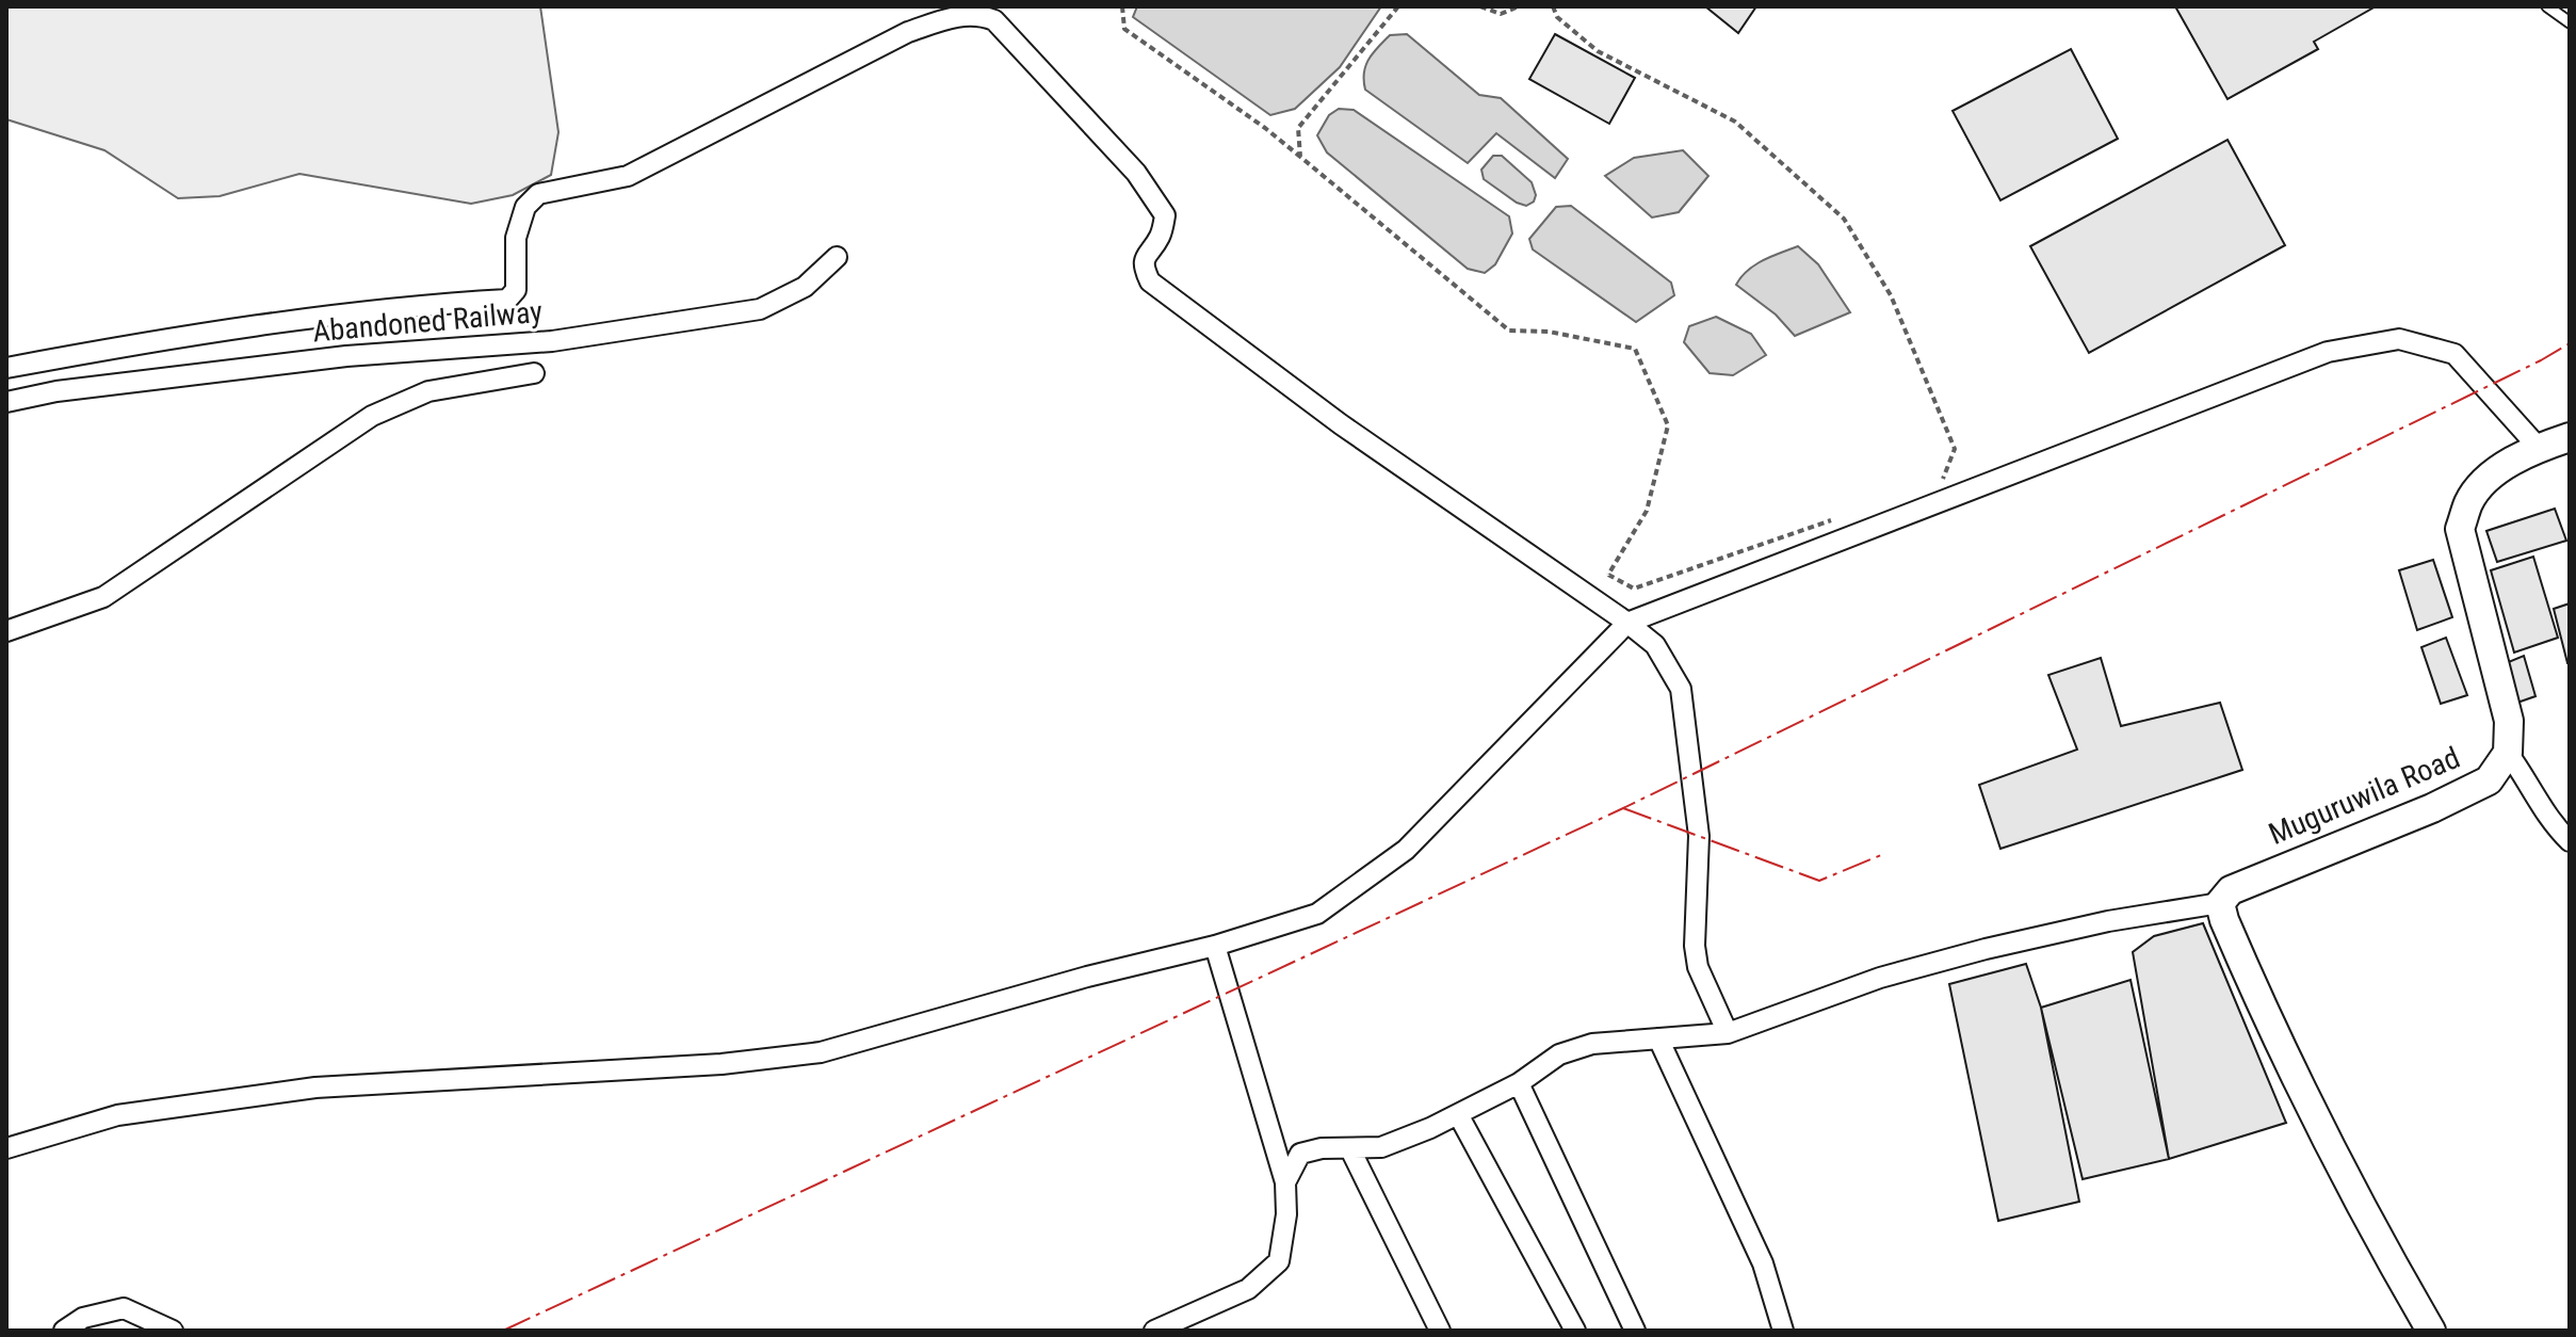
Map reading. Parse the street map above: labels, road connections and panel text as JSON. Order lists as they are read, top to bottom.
{
  "streets": {
    "street": ["Abandoned Railway", "Muguruwila Road"]
  }
}
